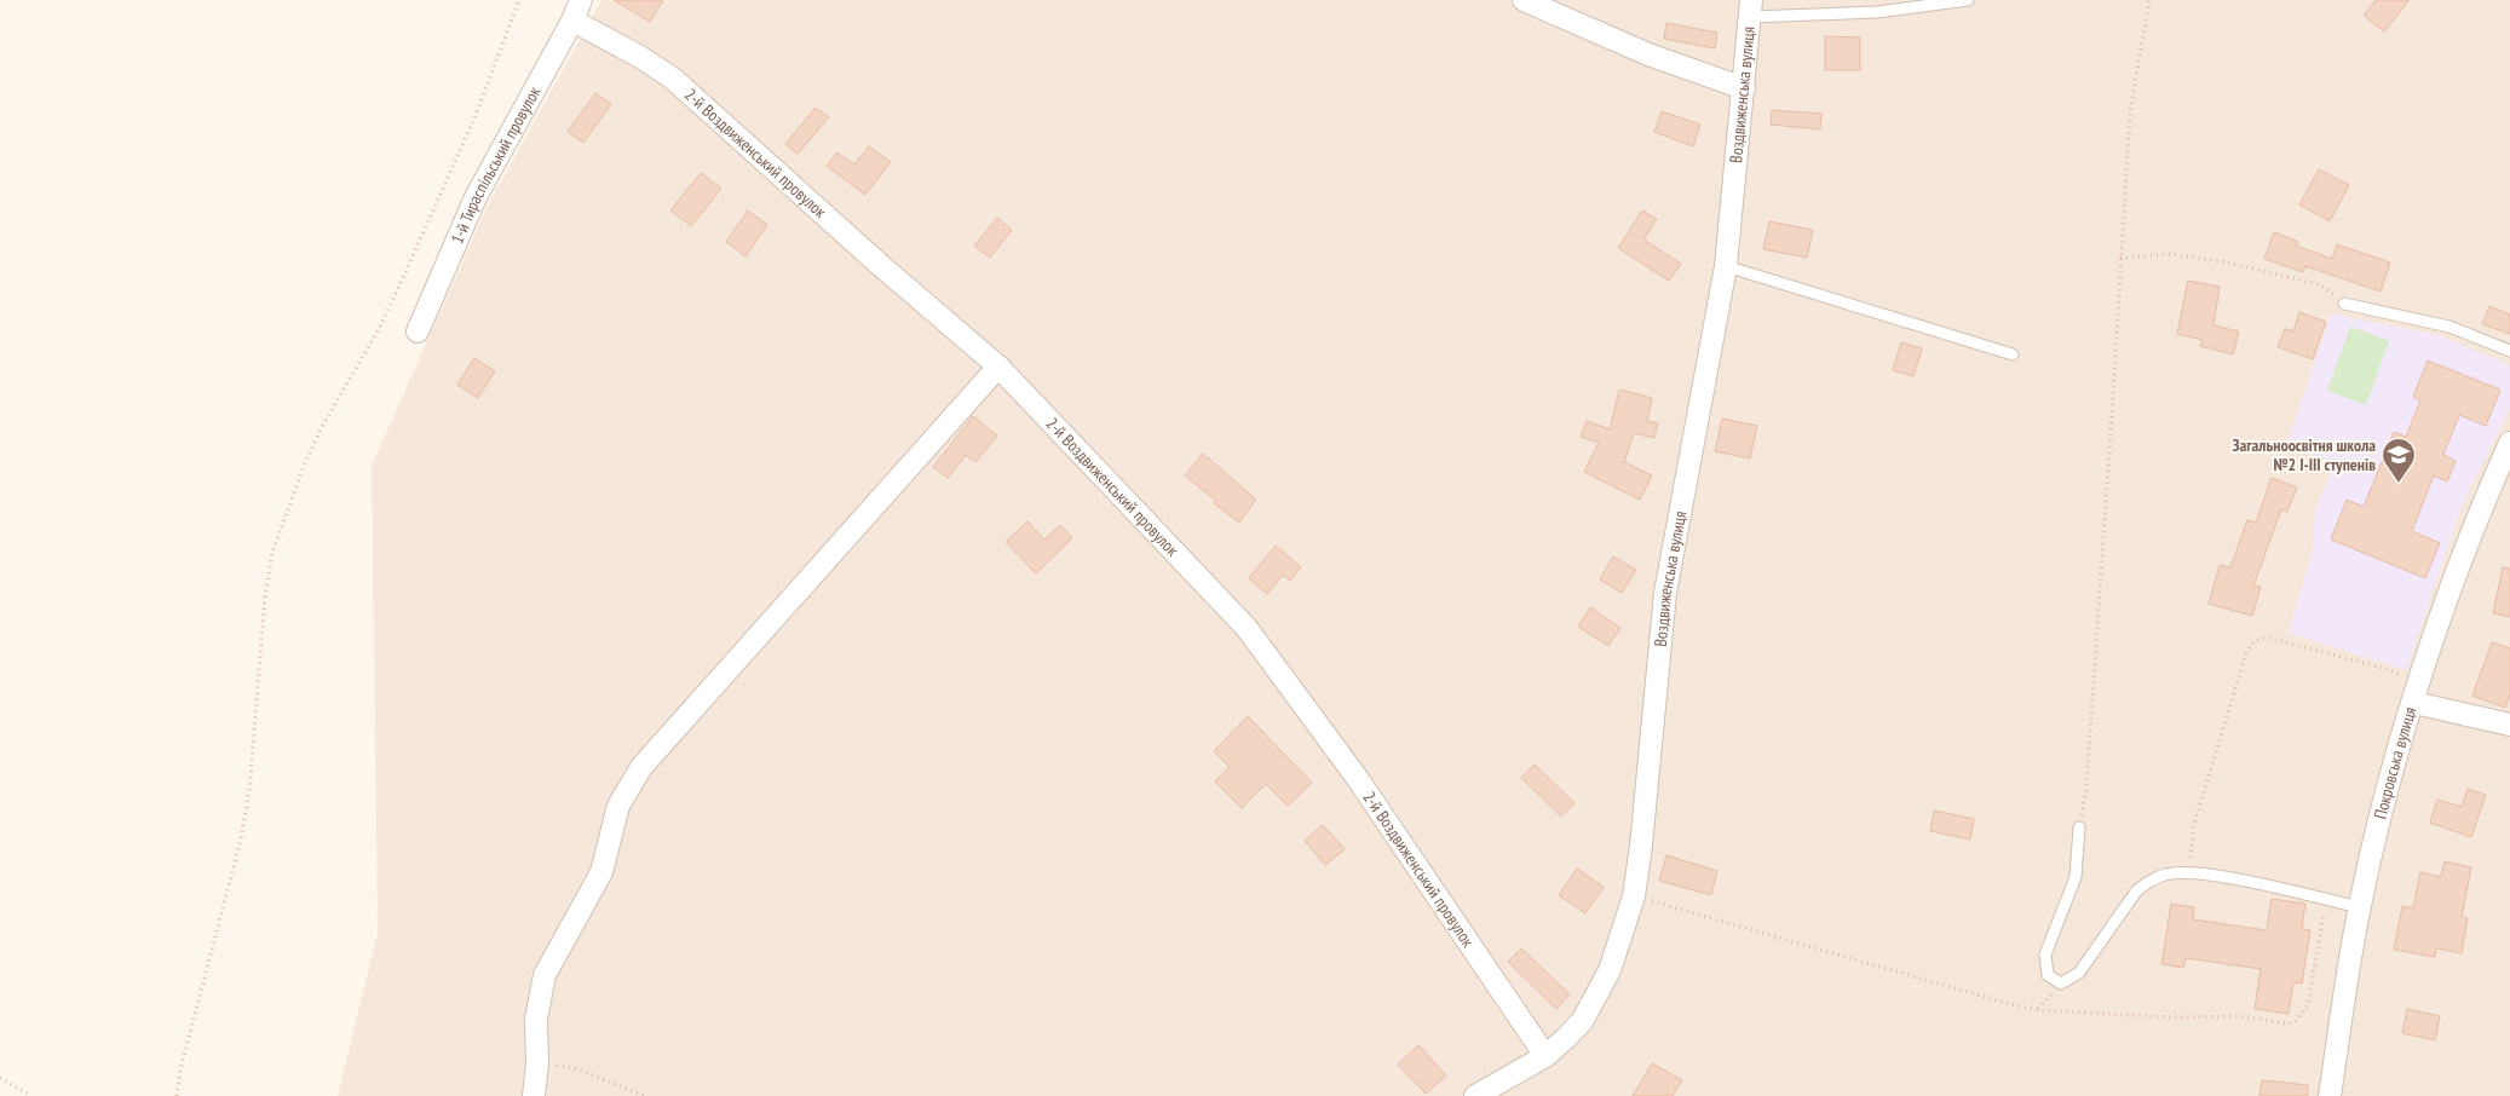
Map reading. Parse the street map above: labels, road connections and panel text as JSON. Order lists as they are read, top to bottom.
{
  "streets": {
    "street": [
      "Воздвиженська вулиця",
      "2-й Воздвиженський провулок",
      "1-й Тираспільський провулок",
      "Покровська вулиця"
    ]
  },
  "crossings": [
    ["Воздвиженська вулиця", "2-й Воздвиженський провулок"],
    ["2-й Воздвиженський провулок", "1-й Тираспільський провулок"]
  ],
  "places": {
    "school or university": ["Загальноосвітня школа №2 I-III ступенів"]
  }
}
